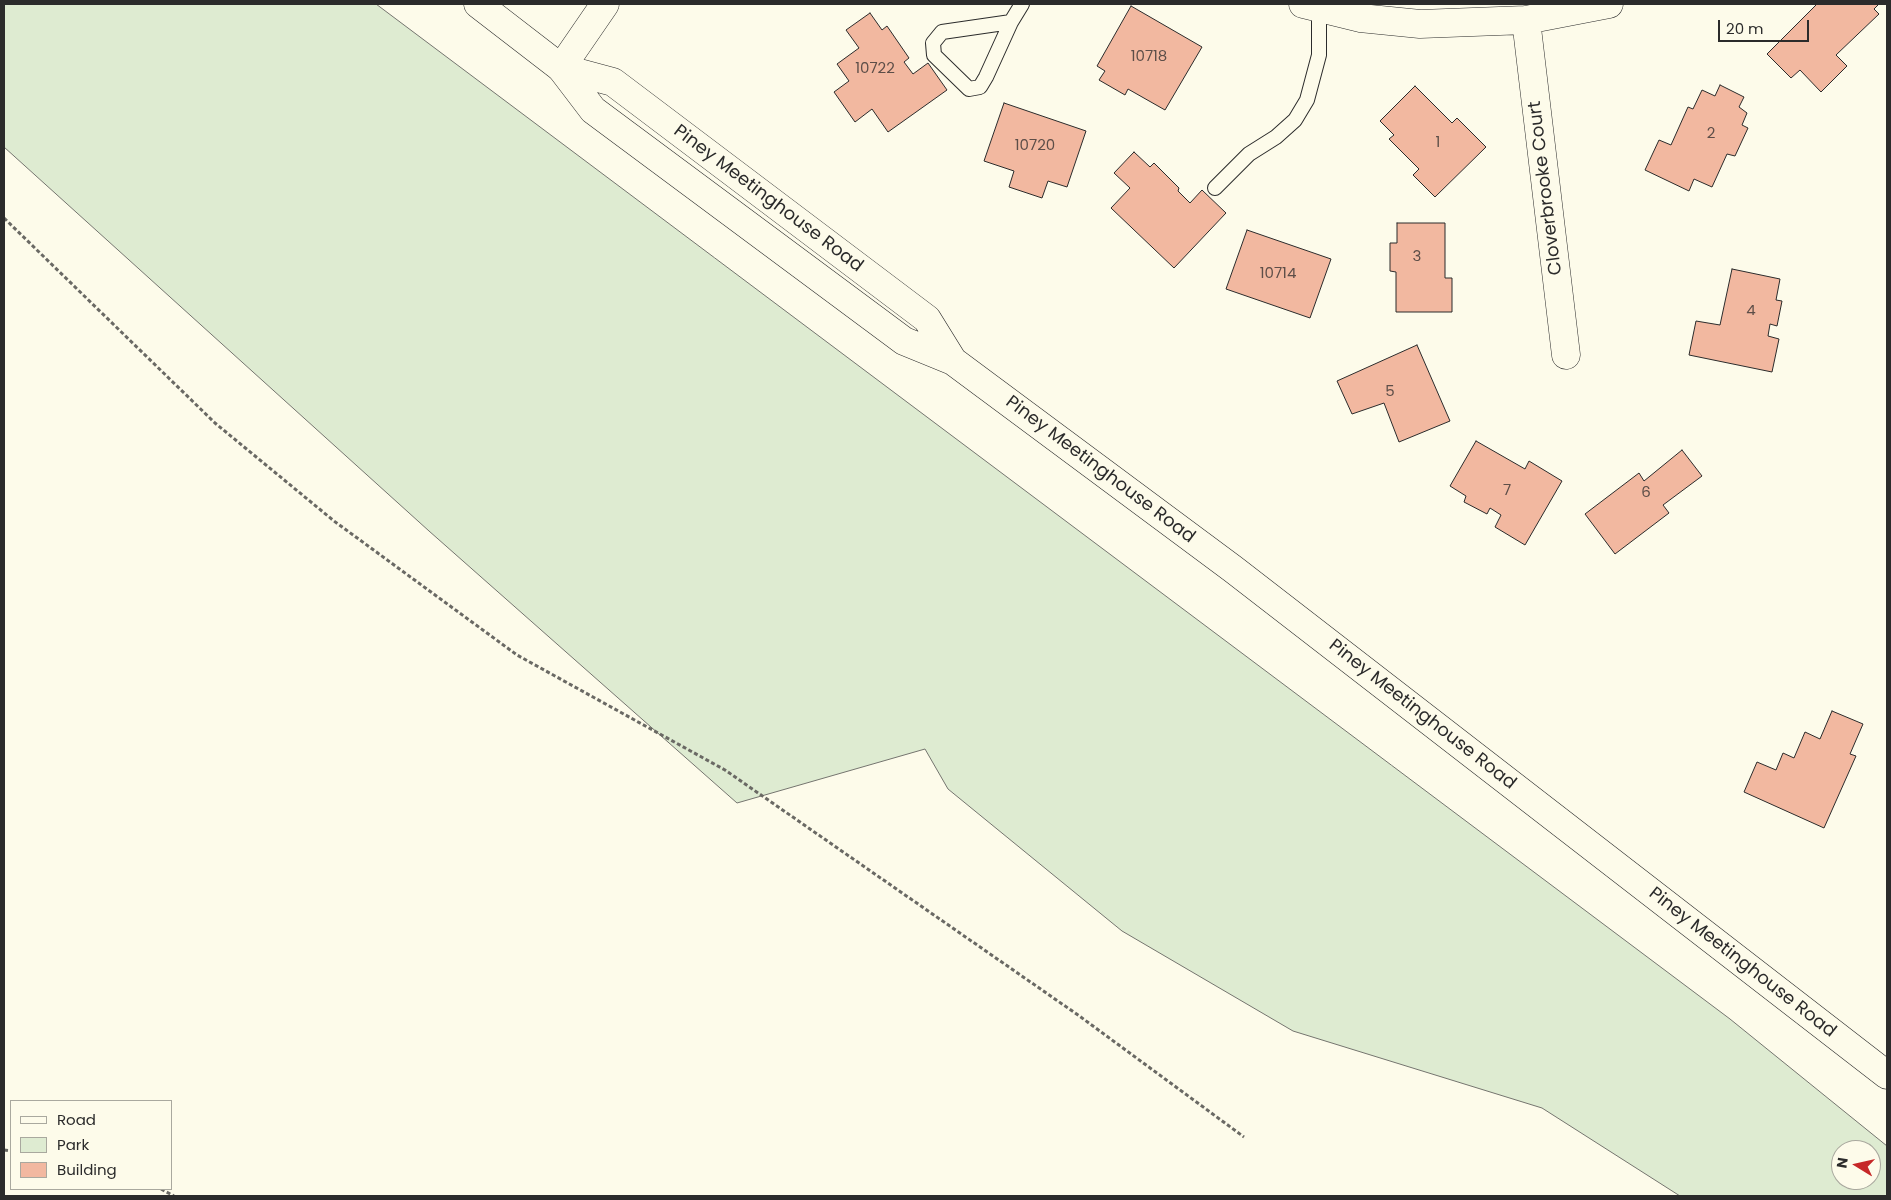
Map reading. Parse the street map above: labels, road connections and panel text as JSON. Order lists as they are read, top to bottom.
{
  "streets": {
    "main road": ["Cloverbrooke Court", "Piney Meetinghouse Road"]
  },
  "house_numbers": [
    "10718",
    "10722",
    "2",
    "1",
    "10720",
    "3",
    "10714",
    "4",
    "5",
    "7",
    "6"
  ],
  "legend": ["Road", "Park", "Building"],
  "scale_bar": "20 m",
  "north": "left"
}
